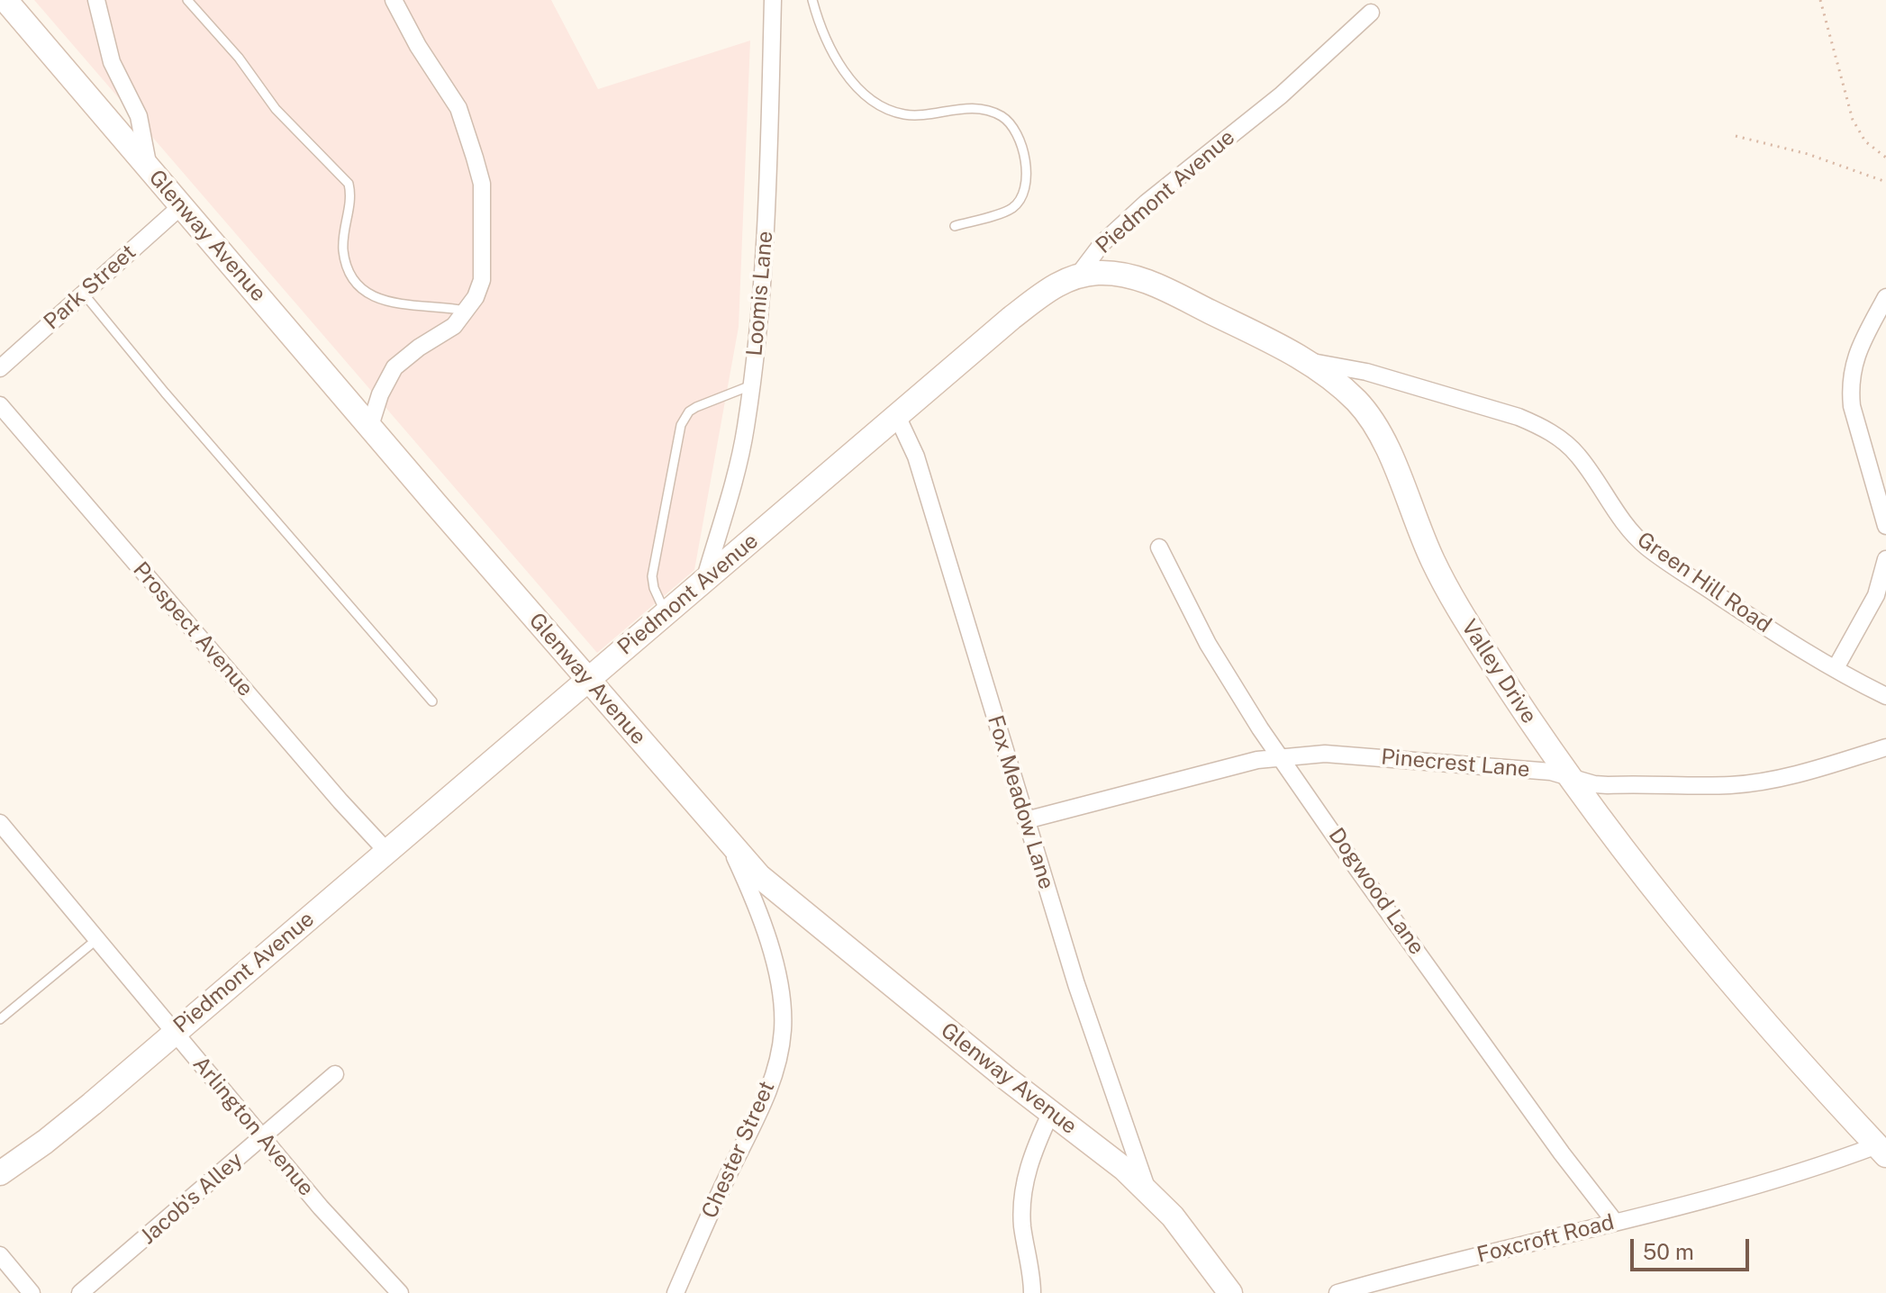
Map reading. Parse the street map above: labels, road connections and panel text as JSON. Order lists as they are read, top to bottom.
{
  "streets": {
    "street": [
      "Piedmont Avenue",
      "Glenway Avenue",
      "Park Street",
      "Loomis Lane",
      "Green Hill Road",
      "Prospect Avenue",
      "Valley Drive",
      "Pinecrest Lane",
      "Fox Meadow Lane",
      "Dogwood Lane",
      "Arlington Avenue",
      "Chester Street",
      "Jacob's Alley",
      "Foxcroft Road"
    ]
  },
  "crossings": [
    ["Piedmont Avenue", "Glenway Avenue"],
    ["Piedmont Avenue", "Loomis Lane"],
    ["Piedmont Avenue", "Prospect Avenue"],
    ["Piedmont Avenue", "Valley Drive"],
    ["Piedmont Avenue", "Fox Meadow Lane"],
    ["Piedmont Avenue", "Arlington Avenue"],
    ["Glenway Avenue", "Park Street"],
    ["Glenway Avenue", "Fox Meadow Lane"],
    ["Glenway Avenue", "Chester Street"],
    ["Green Hill Road", "Valley Drive"],
    ["Valley Drive", "Pinecrest Lane"],
    ["Valley Drive", "Foxcroft Road"],
    ["Pinecrest Lane", "Fox Meadow Lane"],
    ["Pinecrest Lane", "Dogwood Lane"],
    ["Dogwood Lane", "Foxcroft Road"],
    ["Arlington Avenue", "Jacob's Alley"]
  ],
  "scale_bar": "50 m"
}
